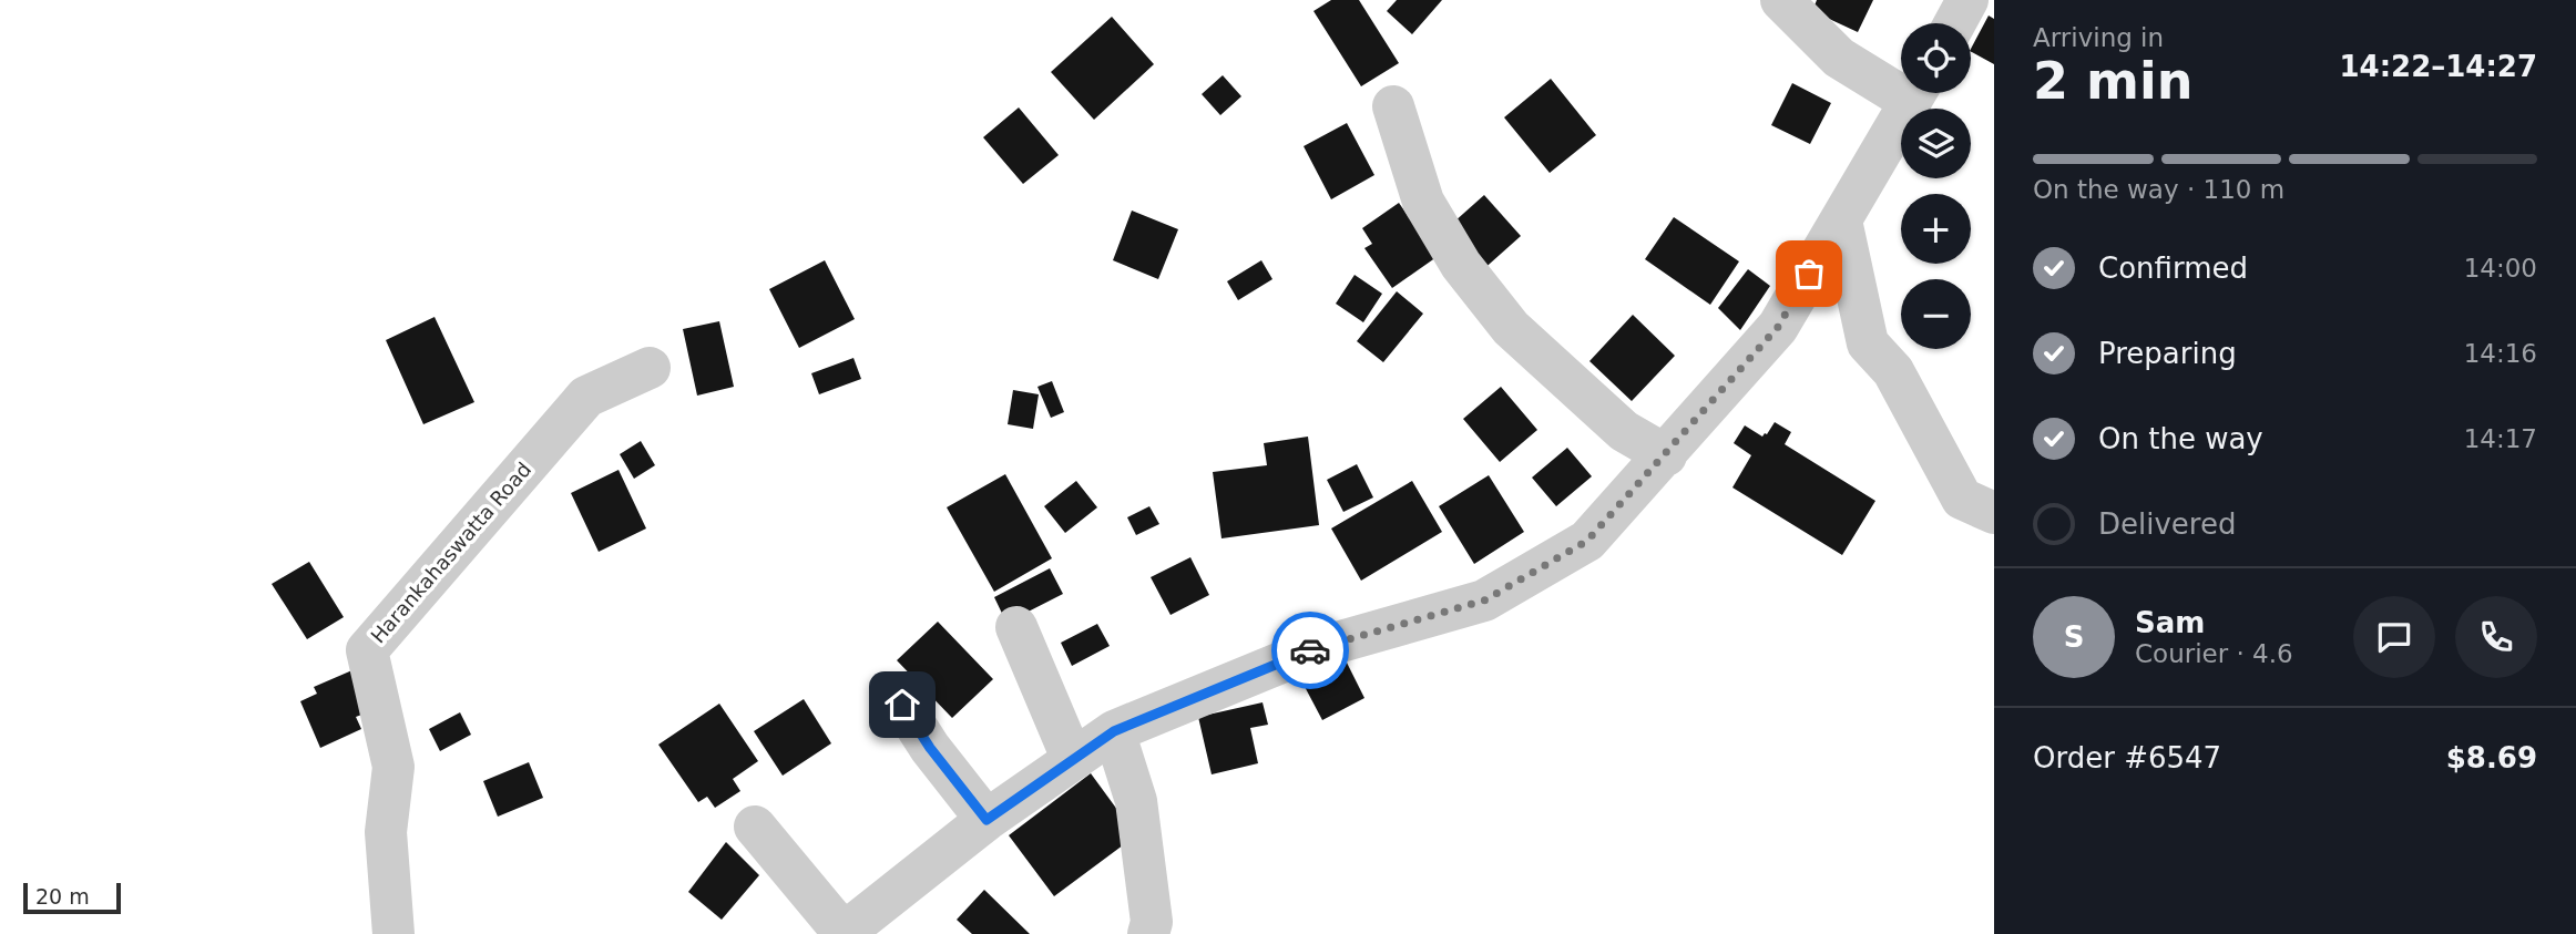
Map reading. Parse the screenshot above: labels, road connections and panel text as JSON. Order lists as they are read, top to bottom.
{
  "streets": {
    "street": ["Harankahaswatta Road"]
  },
  "scale_bar": "20 m",
  "page": {
    "heading": ["2 min", "Arriving in", "14:22–14:27"],
    "panel": [
      "Sam",
      "Courier · 4.6",
      "Order #6547",
      "$8.69"
    ],
    "map_buttons": ["+", "−"],
    "bar": "On the way · 110 m",
    "list": [
      ["Confirmed", "14:00"],
      ["Preparing", "14:16"],
      ["On the way", "14:17"],
      "Delivered"
    ],
    "round": "S",
    "scale": "20 m"
  }
}
